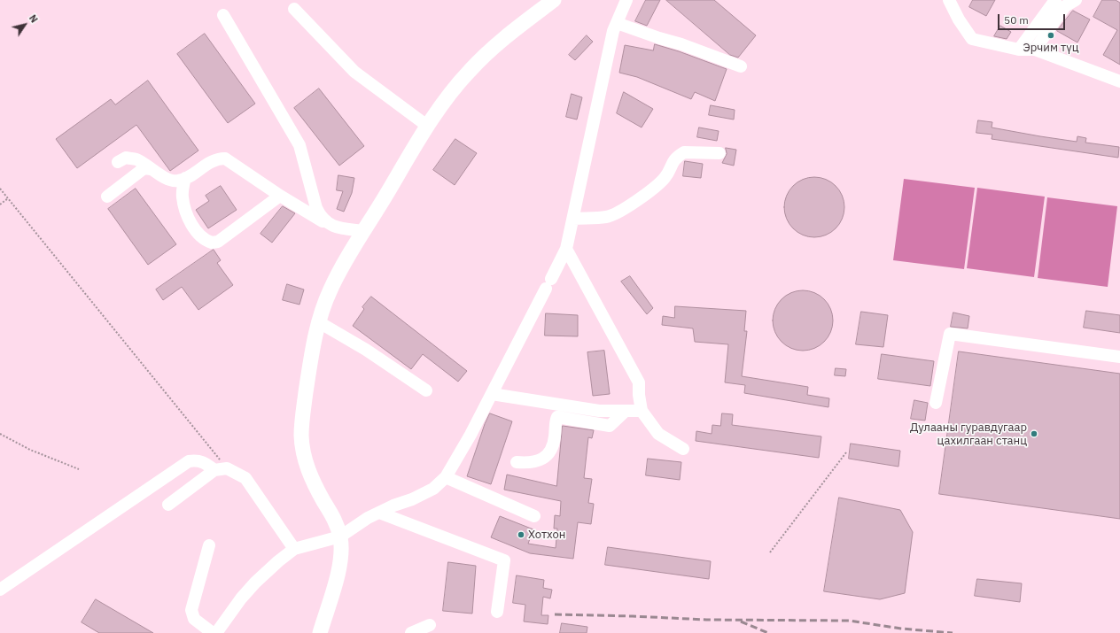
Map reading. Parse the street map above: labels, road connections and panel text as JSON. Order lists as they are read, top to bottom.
{
  "places": ["Эрчим түц", "Дулааны гуравдугаар цахилгаан станц", "Хотхон"],
  "scale_bar": "50 m",
  "north": "top right"
}
